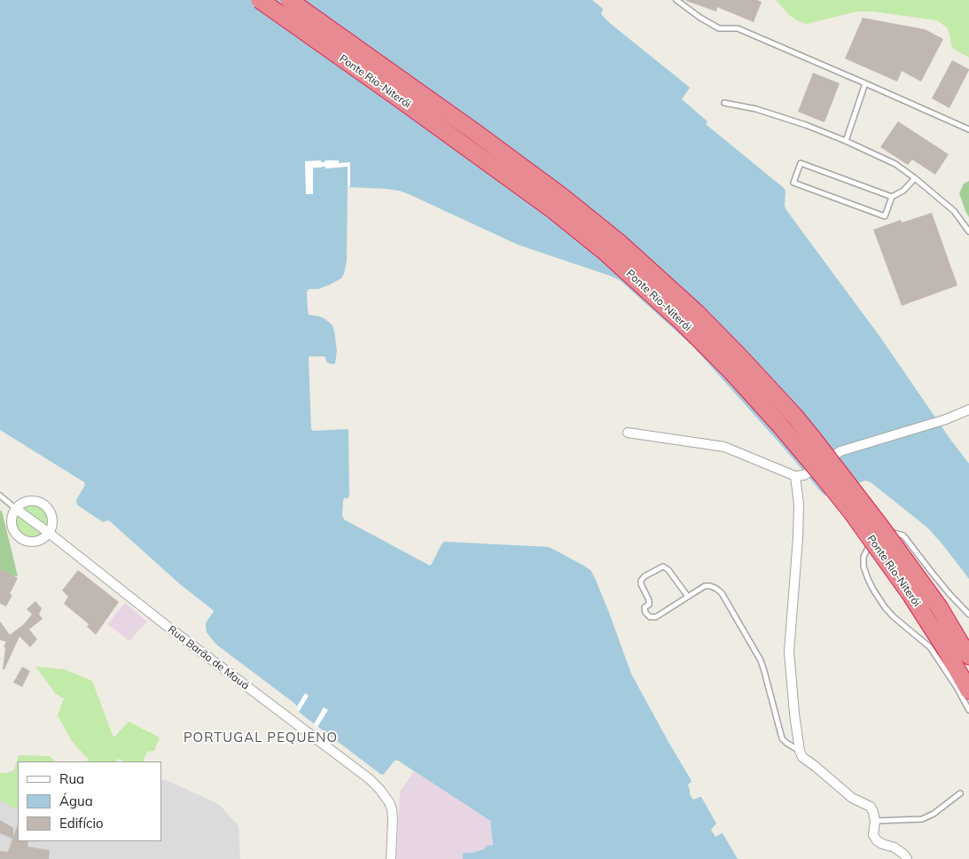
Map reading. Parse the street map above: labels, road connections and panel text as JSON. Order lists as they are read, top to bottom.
{
  "streets": {
    "highway": ["Ponte Rio-Niterói"],
    "street": ["Rua Barão de Mauá"]
  },
  "districts": ["PORTUGAL PEQUENO"],
  "legend": ["Rua", "Água", "Edifício"]
}
